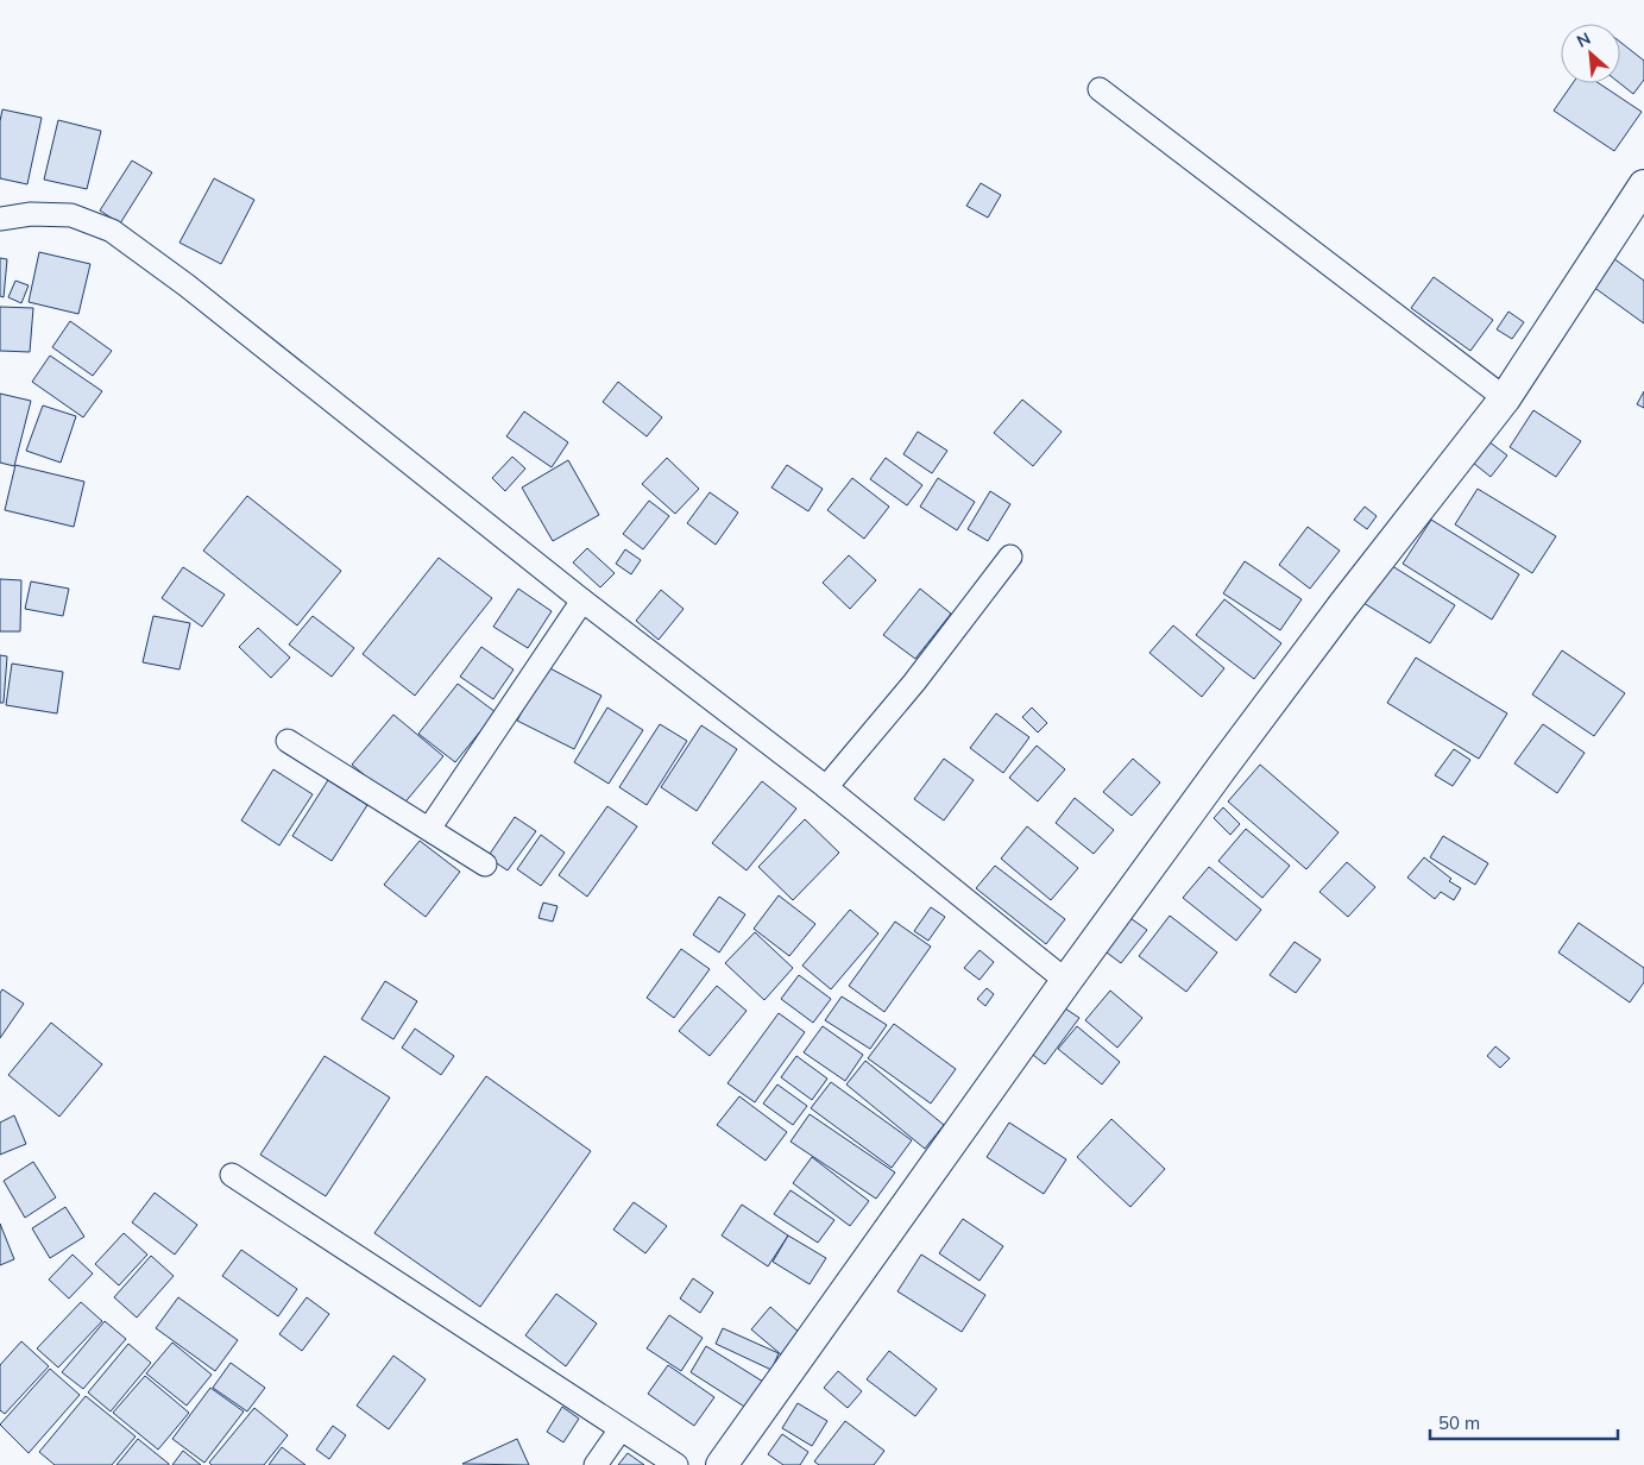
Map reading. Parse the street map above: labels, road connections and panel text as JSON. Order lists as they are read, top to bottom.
{
  "scale_bar": "50 m",
  "north": "top left"
}
